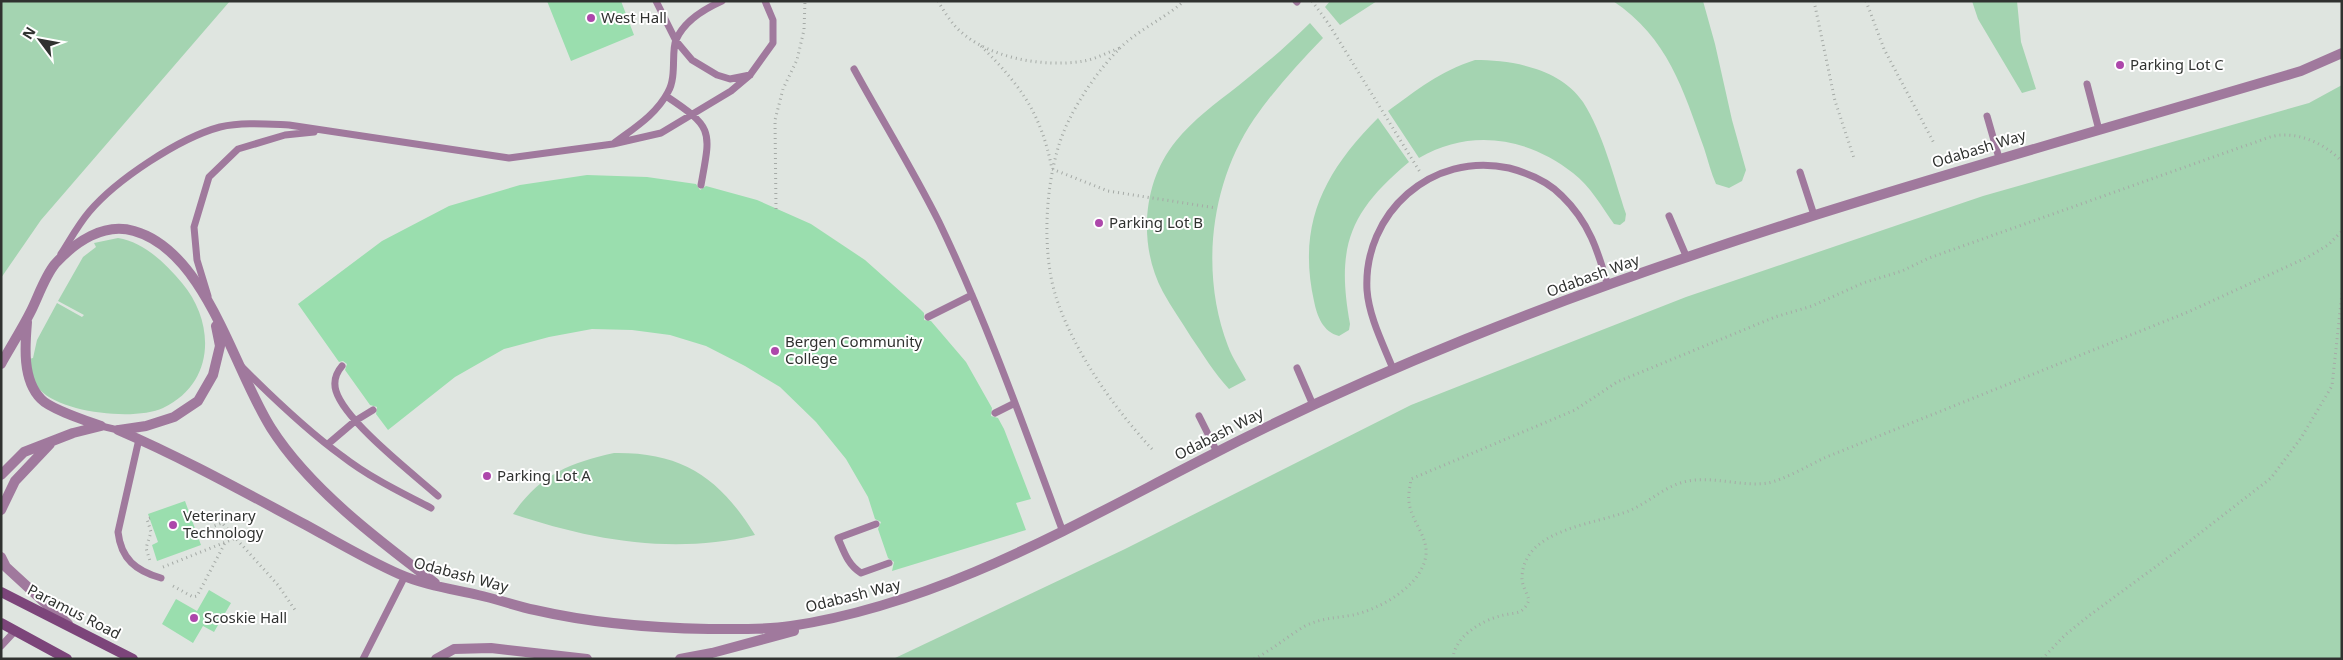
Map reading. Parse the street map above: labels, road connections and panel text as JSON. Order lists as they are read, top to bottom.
{
  "streets": {
    "main road": ["Paramus Road"],
    "street": ["Odabash Way"]
  },
  "places": [
    "West Hall",
    "Parking Lot C",
    "Parking Lot B",
    "Bergen Community College",
    "Parking Lot A",
    "Veterinary Technology",
    "Scoskie Hall"
  ],
  "north": "top left"
}
